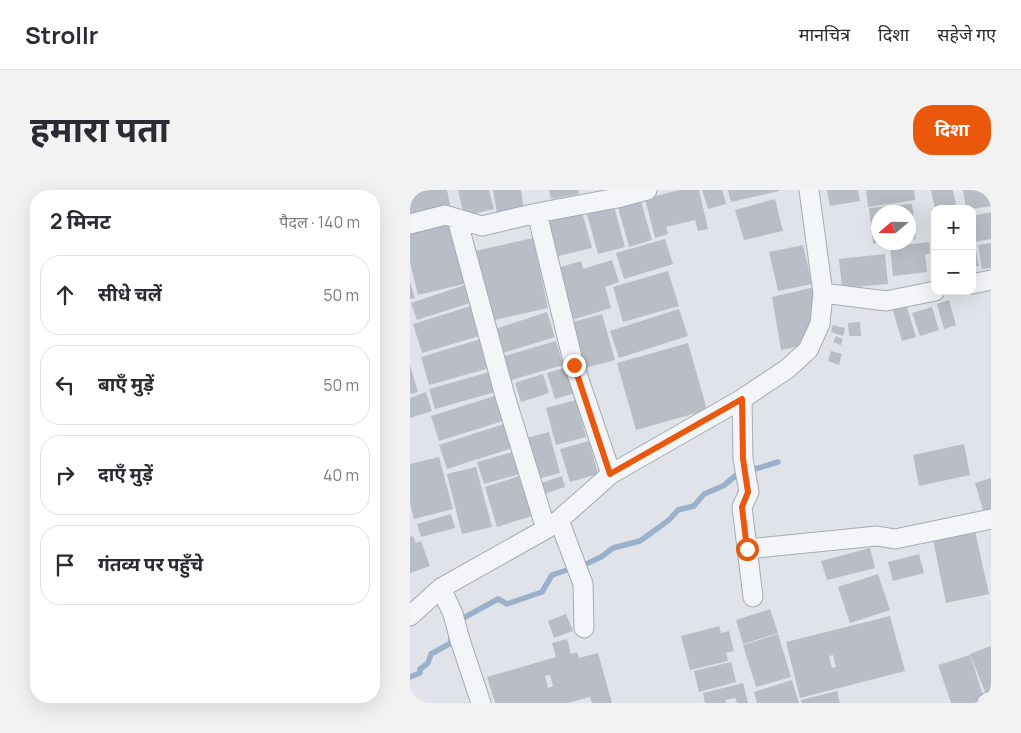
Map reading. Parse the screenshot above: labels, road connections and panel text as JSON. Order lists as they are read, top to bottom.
{
  "north": "left",
  "page": {
    "header": "Strollr",
    "nav": ["मानचित्र", "दिशा", "सहेजे गए"],
    "title": "हमारा पता",
    "buttons": "दिशा",
    "heading": ["2 मिनट", "पैदल · 140 m"],
    "map_buttons": ["+", "−"],
    "list": [
      ["सीधे चलें", "50 m"],
      ["बाएँ मुड़ें", "50 m"],
      ["दाएँ मुड़ें", "40 m"],
      "गंतव्य पर पहुँचे"
    ]
  }
}
